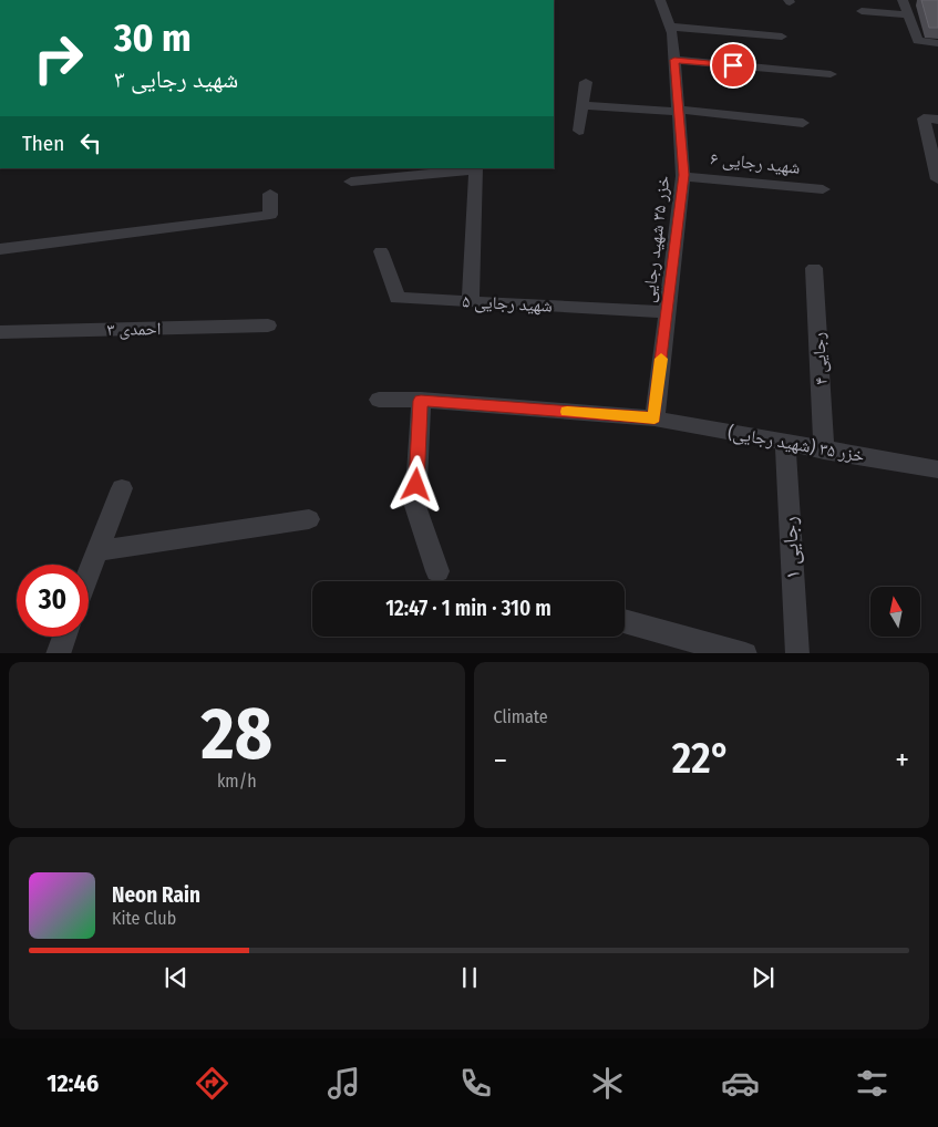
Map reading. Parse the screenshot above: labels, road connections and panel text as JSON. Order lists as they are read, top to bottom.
{
  "streets": {
    "street": [
      "شهید رجایی ۶",
      "خزر ۳۵ شهید رجایی",
      "شهید رجایی ۵",
      "احمدی ۳",
      "رجایی ۴",
      "خزر ۳۵ (شهید رجایی)",
      "رجایی ۱"
    ]
  },
  "crossings": [
    ["شهید رجایی ۶", "خزر ۳۵ شهید رجایی"],
    ["خزر ۳۵ شهید رجایی", "شهید رجایی ۵"],
    ["خزر ۳۵ شهید رجایی", "خزر ۳۵ (شهید رجایی)"],
    ["رجایی ۴", "خزر ۳۵ (شهید رجایی)"],
    ["خزر ۳۵ (شهید رجایی)", "رجایی ۱"]
  ],
  "north": "top",
  "page": {
    "turn": ["30 m", "شهید رجایی ۳"],
    "then": "Then",
    "limit": "30",
    "trip": "12:47 · 1 min · 310 m",
    "tile": [
      ["28", "km/h"],
      "Climate"
    ],
    "heat": ["−", "22°", "+"],
    "song": ["Neon Rain", "Kite Club"],
    "tabs": "12:46"
  }
}
